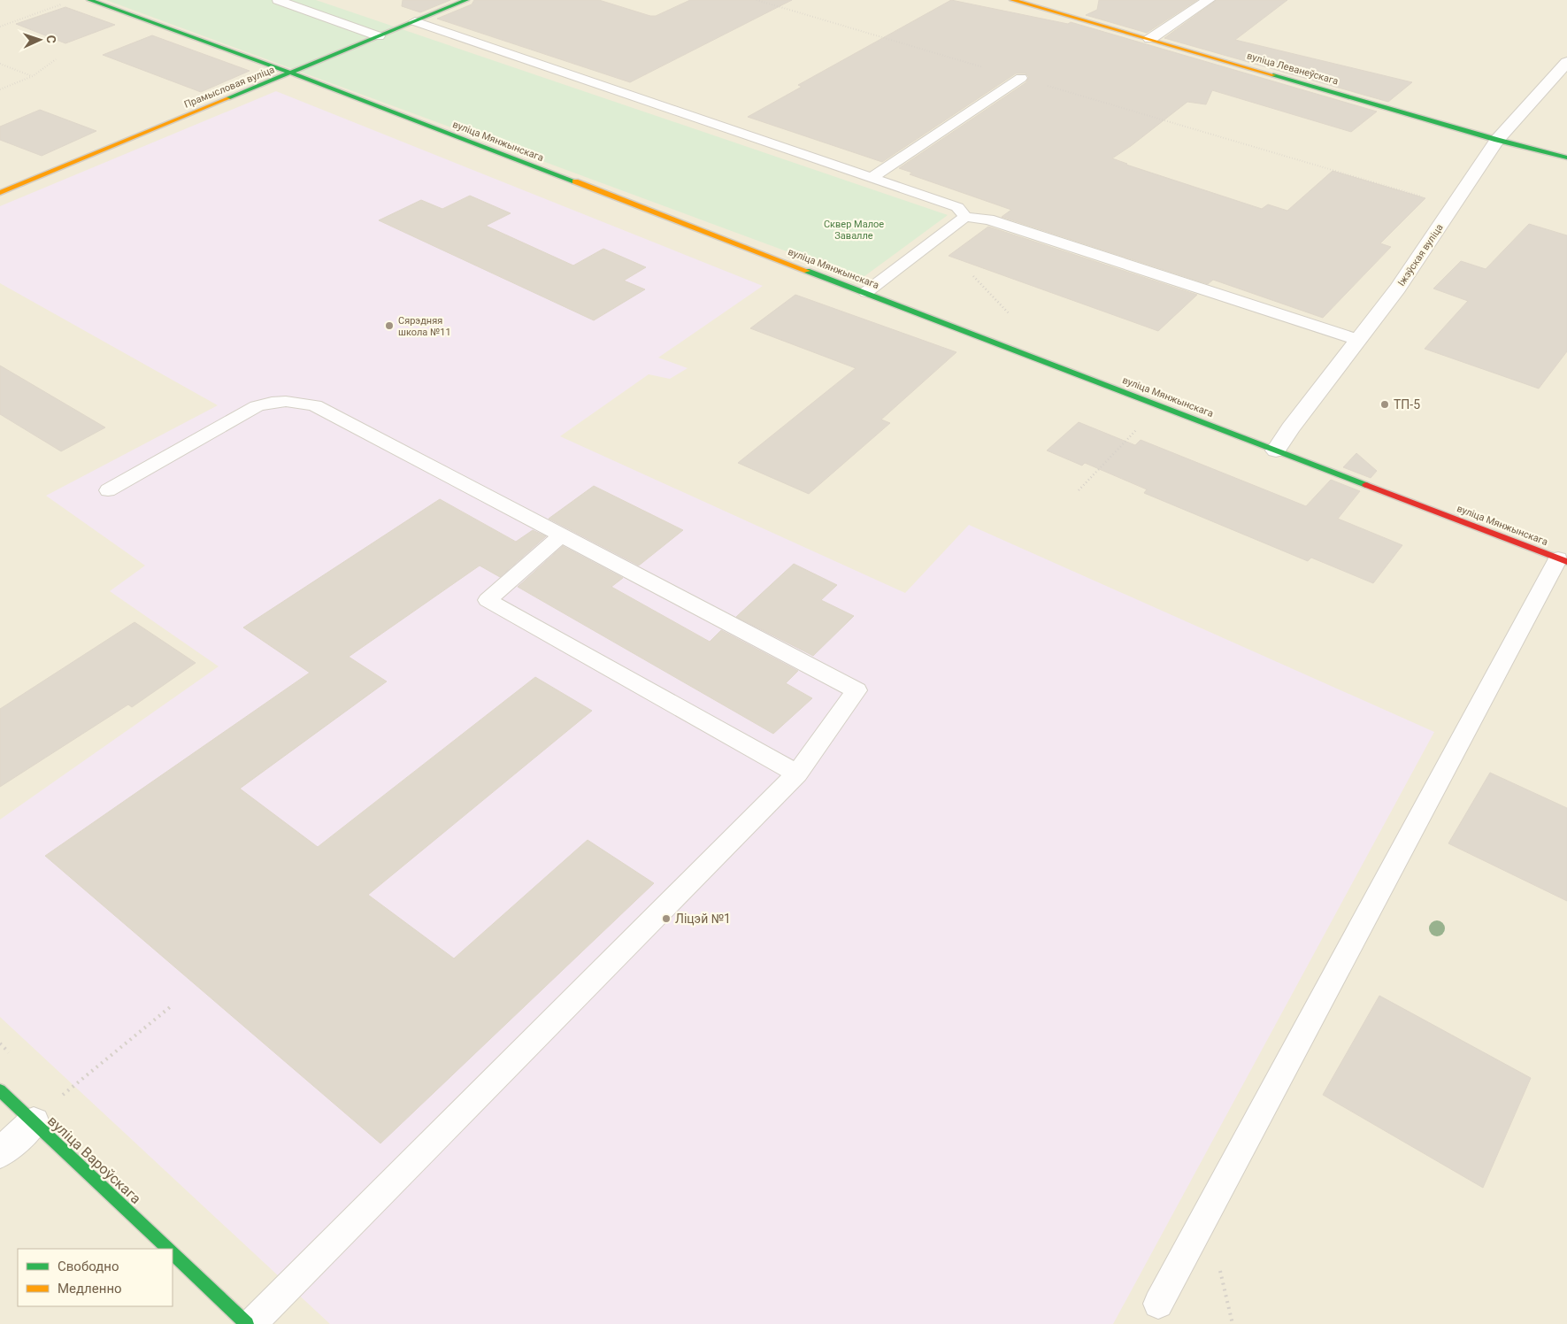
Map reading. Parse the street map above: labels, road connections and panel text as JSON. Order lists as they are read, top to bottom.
{
  "streets": {
    "street": [
      "вуліца Леванеўскага",
      "Прамысловая вуліца",
      "вуліца Мянжынскага",
      "Іжэўская вуліца",
      "вуліца Вароўскага"
    ]
  },
  "crossings": [
    ["вуліца Леванеўскага", "Іжэўская вуліца"],
    ["Прамысловая вуліца", "вуліца Мянжынскага"],
    ["вуліца Мянжынскага", "Іжэўская вуліца"]
  ],
  "parks": ["Сквер Малое Завалле"],
  "places": ["Сярэдняя школа №11", "ТП-5", "Ліцэй №1"],
  "legend": ["Свободно", "Медленно"],
  "north": "right"
}
